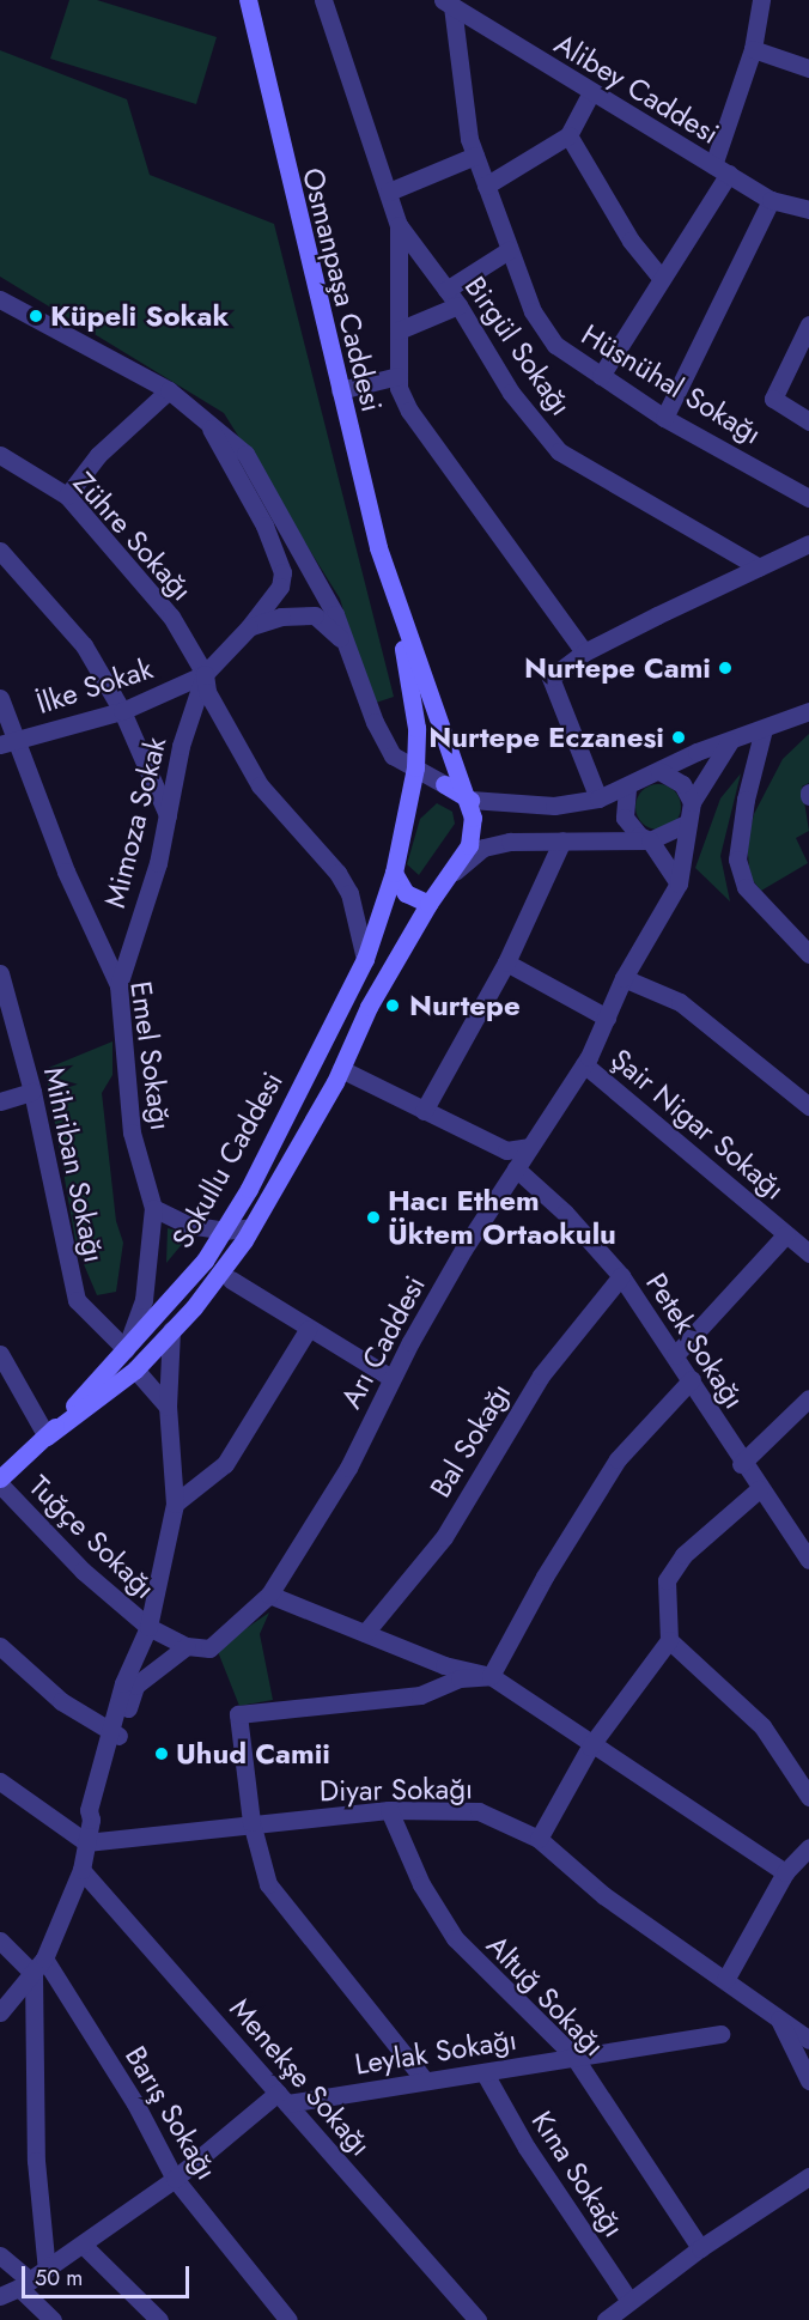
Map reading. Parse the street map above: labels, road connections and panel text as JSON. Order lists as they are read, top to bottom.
{
  "streets": {
    "main road": ["Osmanpaşa Caddesi", "Sokullu Caddesi"],
    "street": [
      "Alibey Caddesi",
      "Birgül Sokağı",
      "Hüsnühal Sokağı",
      "Zühre Sokağı",
      "İlke Sokak",
      "Mimoza Sokak",
      "Emel Sokağı",
      "Şair Nigar Sokağı",
      "Mihriban Sokağı",
      "Petek Sokağı",
      "Arı Caddesi",
      "Bal Sokağı",
      "Tuğçe Sokağı",
      "Diyar Sokağı",
      "Altuğ Sokağı",
      "Leylak Sokağı",
      "Menekşe Sokağı",
      "Barış Sokağı",
      "Kına Sokağı"
    ]
  },
  "crossings": [
    ["Alibey Caddesi", "Hüsnühal Sokağı"],
    ["Osmanpaşa Caddesi", "Sokullu Caddesi"],
    ["Zühre Sokağı", "İlke Sokak"],
    ["Zühre Sokağı", "Mimoza Sokak"],
    ["Zühre Sokağı", "Sokullu Caddesi"],
    ["İlke Sokak", "Mimoza Sokak"],
    ["İlke Sokak", "Emel Sokağı"],
    ["Mimoza Sokak", "Emel Sokağı"],
    ["Şair Nigar Sokağı", "Arı Caddesi"],
    ["Sokullu Caddesi", "Mihriban Sokağı"],
    ["Petek Sokağı", "Arı Caddesi"],
    ["Petek Sokağı", "Bal Sokağı"],
    ["Arı Caddesi", "Tuğçe Sokağı"],
    ["Diyar Sokağı", "Altuğ Sokağı"],
    ["Altuğ Sokağı", "Leylak Sokağı"],
    ["Leylak Sokağı", "Menekşe Sokağı"],
    ["Leylak Sokağı", "Kına Sokağı"]
  ],
  "places": [
    "Küpeli Sokak",
    "Nurtepe Cami",
    "Nurtepe Eczanesi",
    "Nurtepe",
    "Hacı Ethem Üktem Ortaokulu",
    "Uhud Camii"
  ],
  "scale_bar": "50 m"
}
